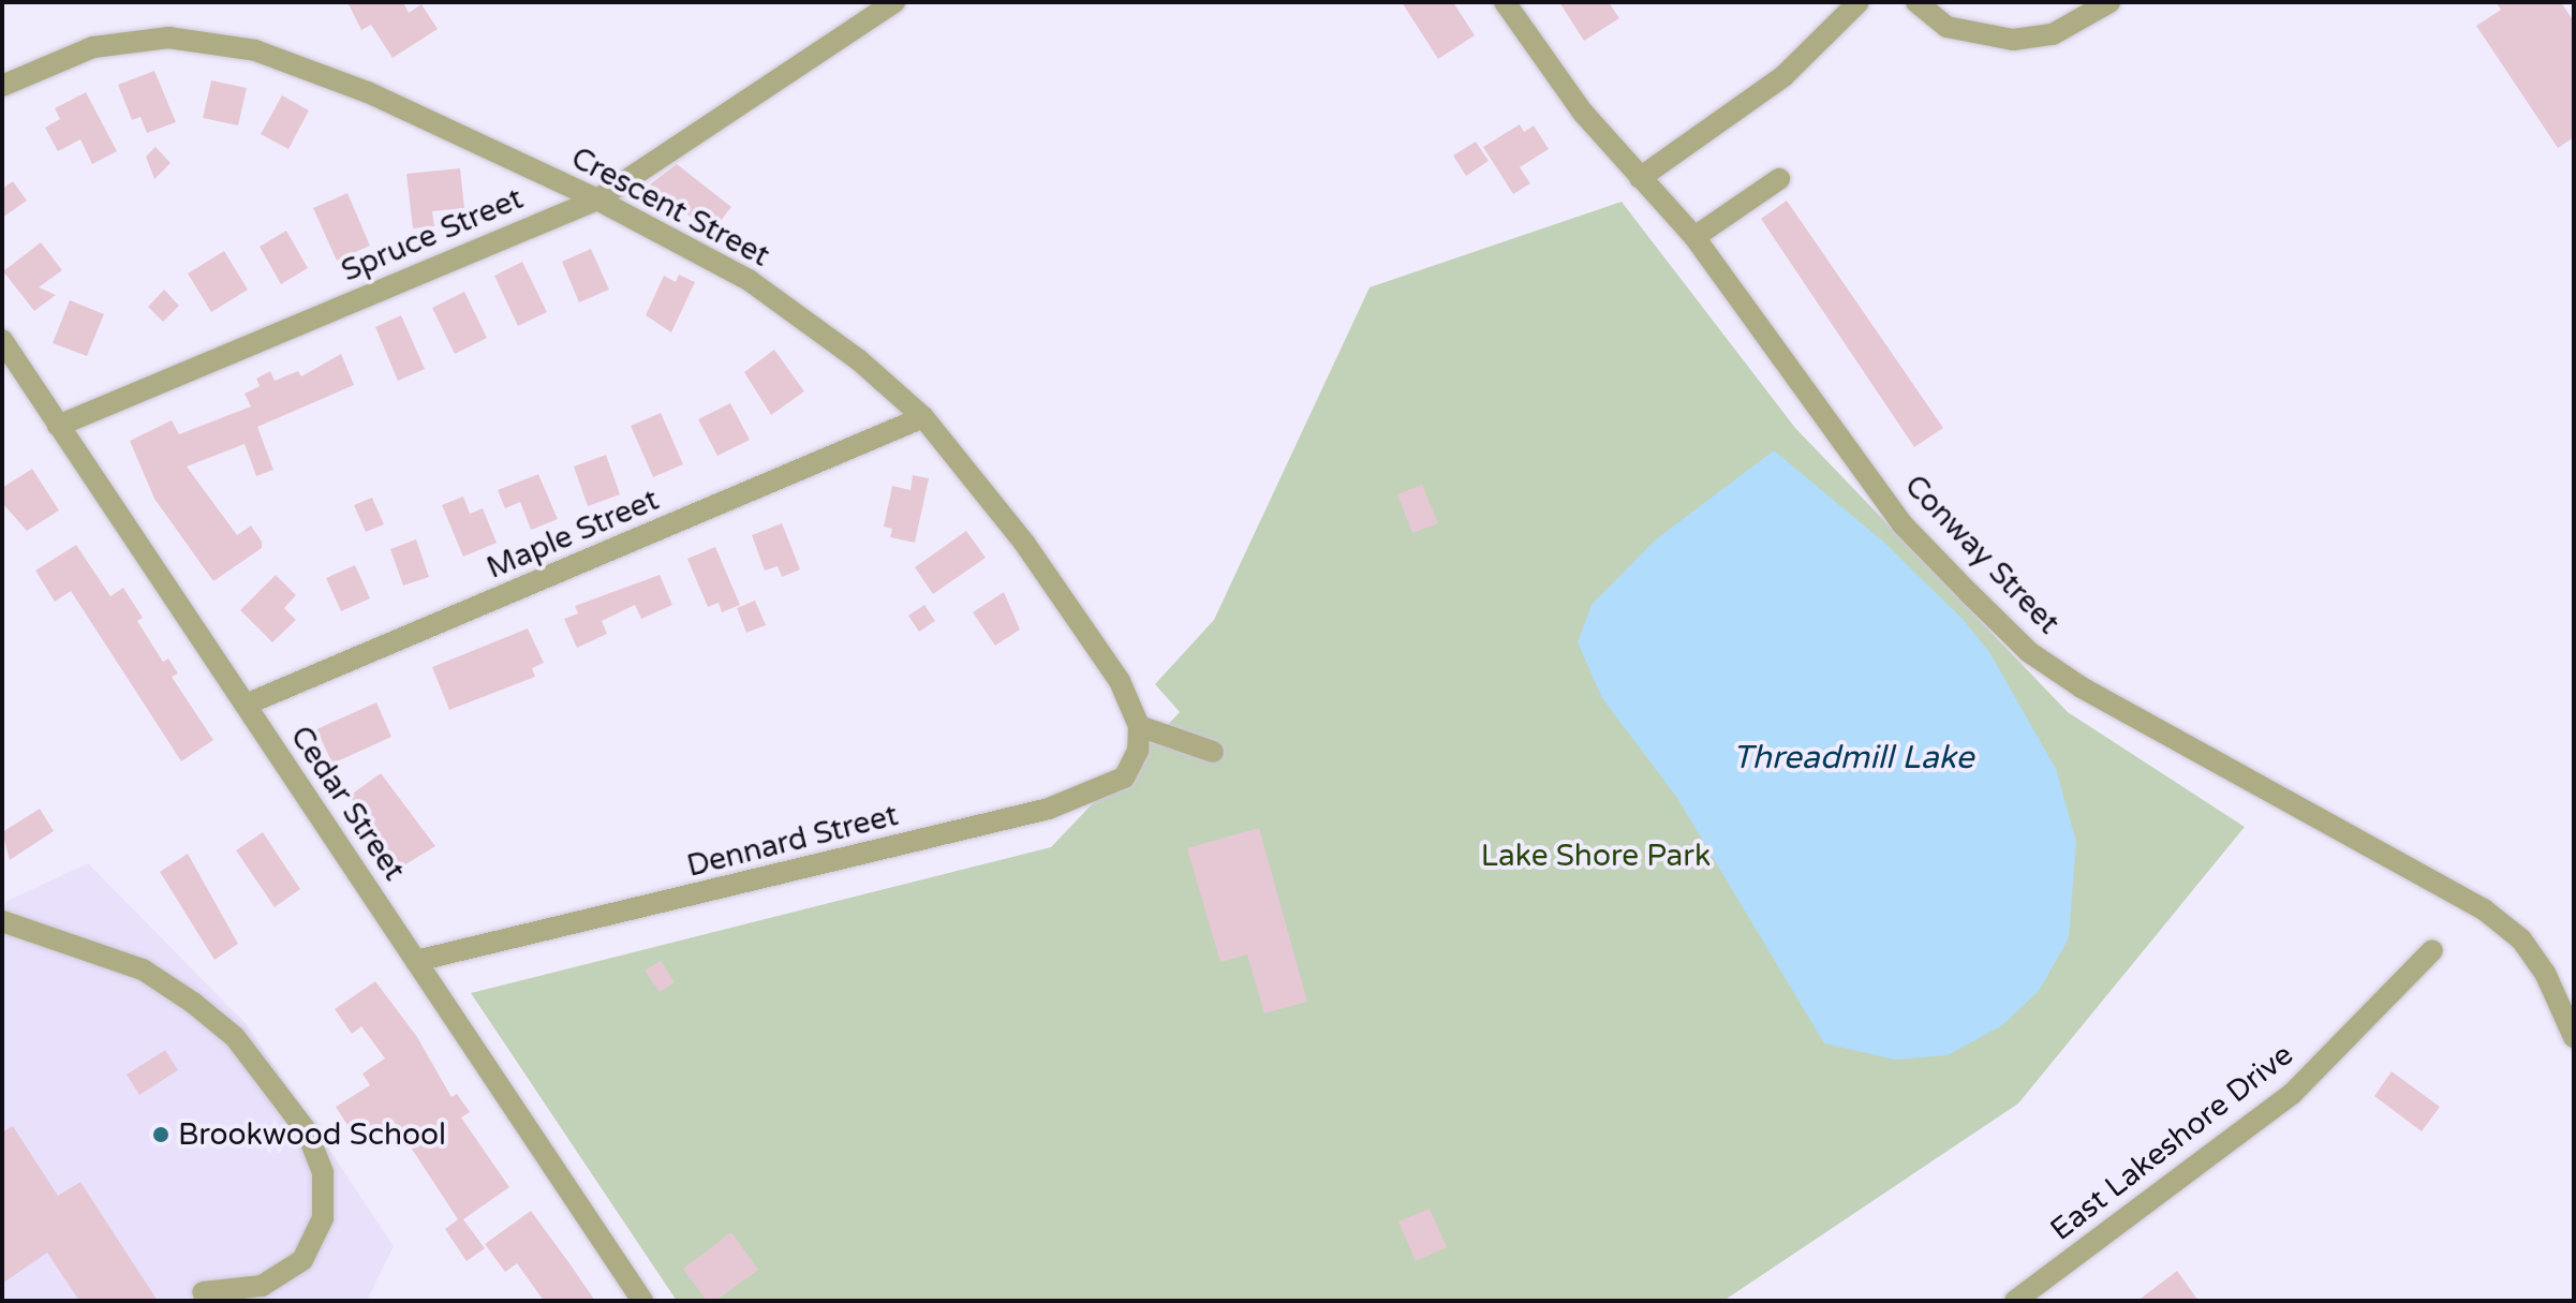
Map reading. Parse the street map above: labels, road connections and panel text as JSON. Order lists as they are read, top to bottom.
{
  "streets": {
    "street": [
      "Crescent Street",
      "Spruce Street",
      "Maple Street",
      "Conway Street",
      "Cedar Street",
      "Dennard Street",
      "East Lakeshore Drive"
    ]
  },
  "crossings": [
    ["Crescent Street", "Spruce Street"],
    ["Crescent Street", "Maple Street"],
    ["Crescent Street", "Dennard Street"],
    ["Spruce Street", "Cedar Street"],
    ["Maple Street", "Cedar Street"],
    ["Cedar Street", "Dennard Street"]
  ],
  "water": ["Threadmill Lake"],
  "parks": ["Lake Shore Park"],
  "places": ["Brookwood School"]
}
